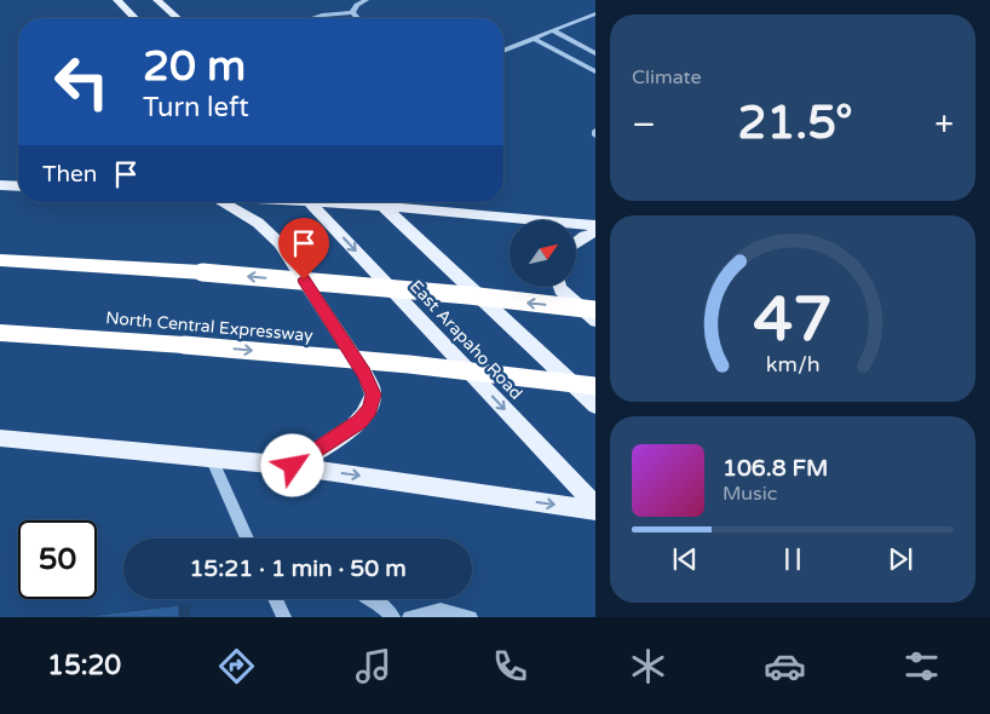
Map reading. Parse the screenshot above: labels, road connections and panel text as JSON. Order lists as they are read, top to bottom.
{
  "streets": {
    "highway": ["North Central Expressway"],
    "main road": ["East Arapaho Road"]
  },
  "north": "top right",
  "page": {
    "tile": "Climate",
    "turn": ["20 m", "Turn left"],
    "heat": ["−", "21.5°", "+"],
    "then": "Then",
    "song": ["106.8 FM", "Music"],
    "limit": "50",
    "trip": "15:21 · 1 min · 50 m",
    "tabs": "15:20",
    "gauge": ["47", "km/h"]
  }
}
